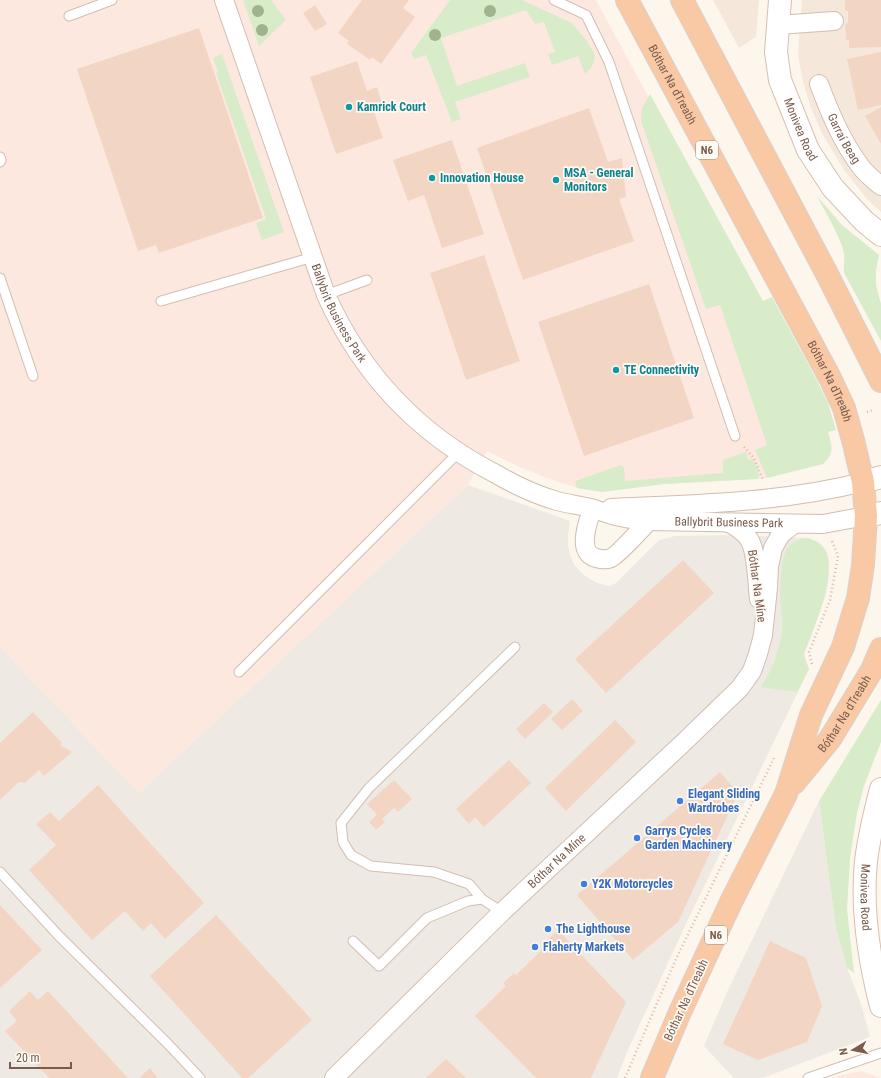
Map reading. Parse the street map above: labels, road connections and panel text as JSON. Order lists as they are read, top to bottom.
{
  "streets": {
    "highway": ["Bóthar Na dTreabh", "N6"],
    "main road": ["Monivea Road"],
    "street": ["Garraí Beag", "Ballybrit Business Park", "Bóthar Na Míne"]
  },
  "crossings": [
    ["Bóthar Na dTreabh", "Ballybrit Business Park"],
    ["Ballybrit Business Park", "Bóthar Na Míne"]
  ],
  "places": [
    "Kamrick Court",
    "Innovation House",
    "MSA - General Monitors",
    "TE Connectivity",
    "Elegant Sliding Wardrobes",
    "Garrys Cycles Garden Machinery",
    "Y2K Motorcycles",
    "The Lighthouse",
    "Flaherty Markets"
  ],
  "scale_bar": "20 m",
  "north": "left"
}
